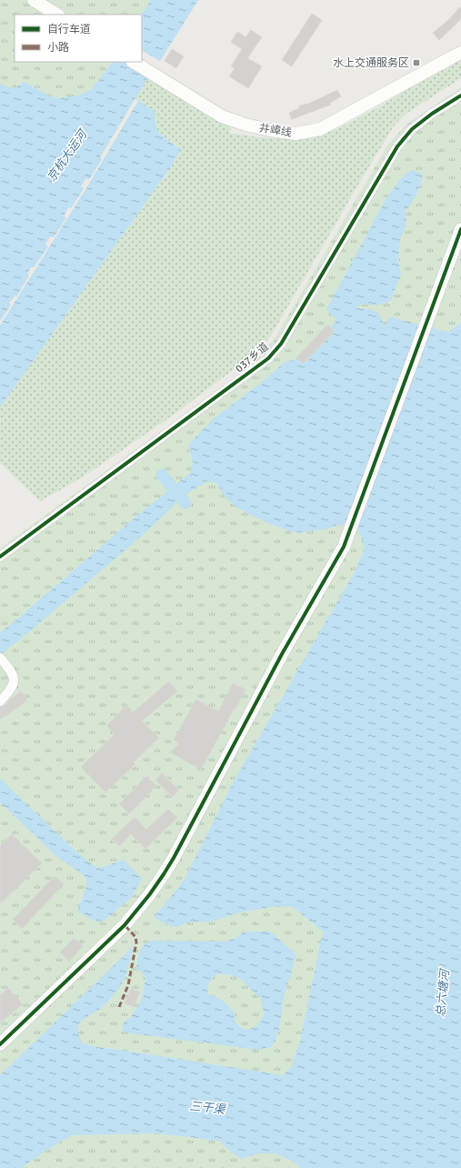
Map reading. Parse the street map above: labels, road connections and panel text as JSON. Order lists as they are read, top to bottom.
{
  "streets": {
    "street": ["井嶂线", "037乡道"]
  },
  "water": ["京杭大运河", "总六塘河", "三干渠"],
  "places": {
    "transit": ["水上交通服务区"]
  },
  "legend": ["自行车道", "小路"]
}
